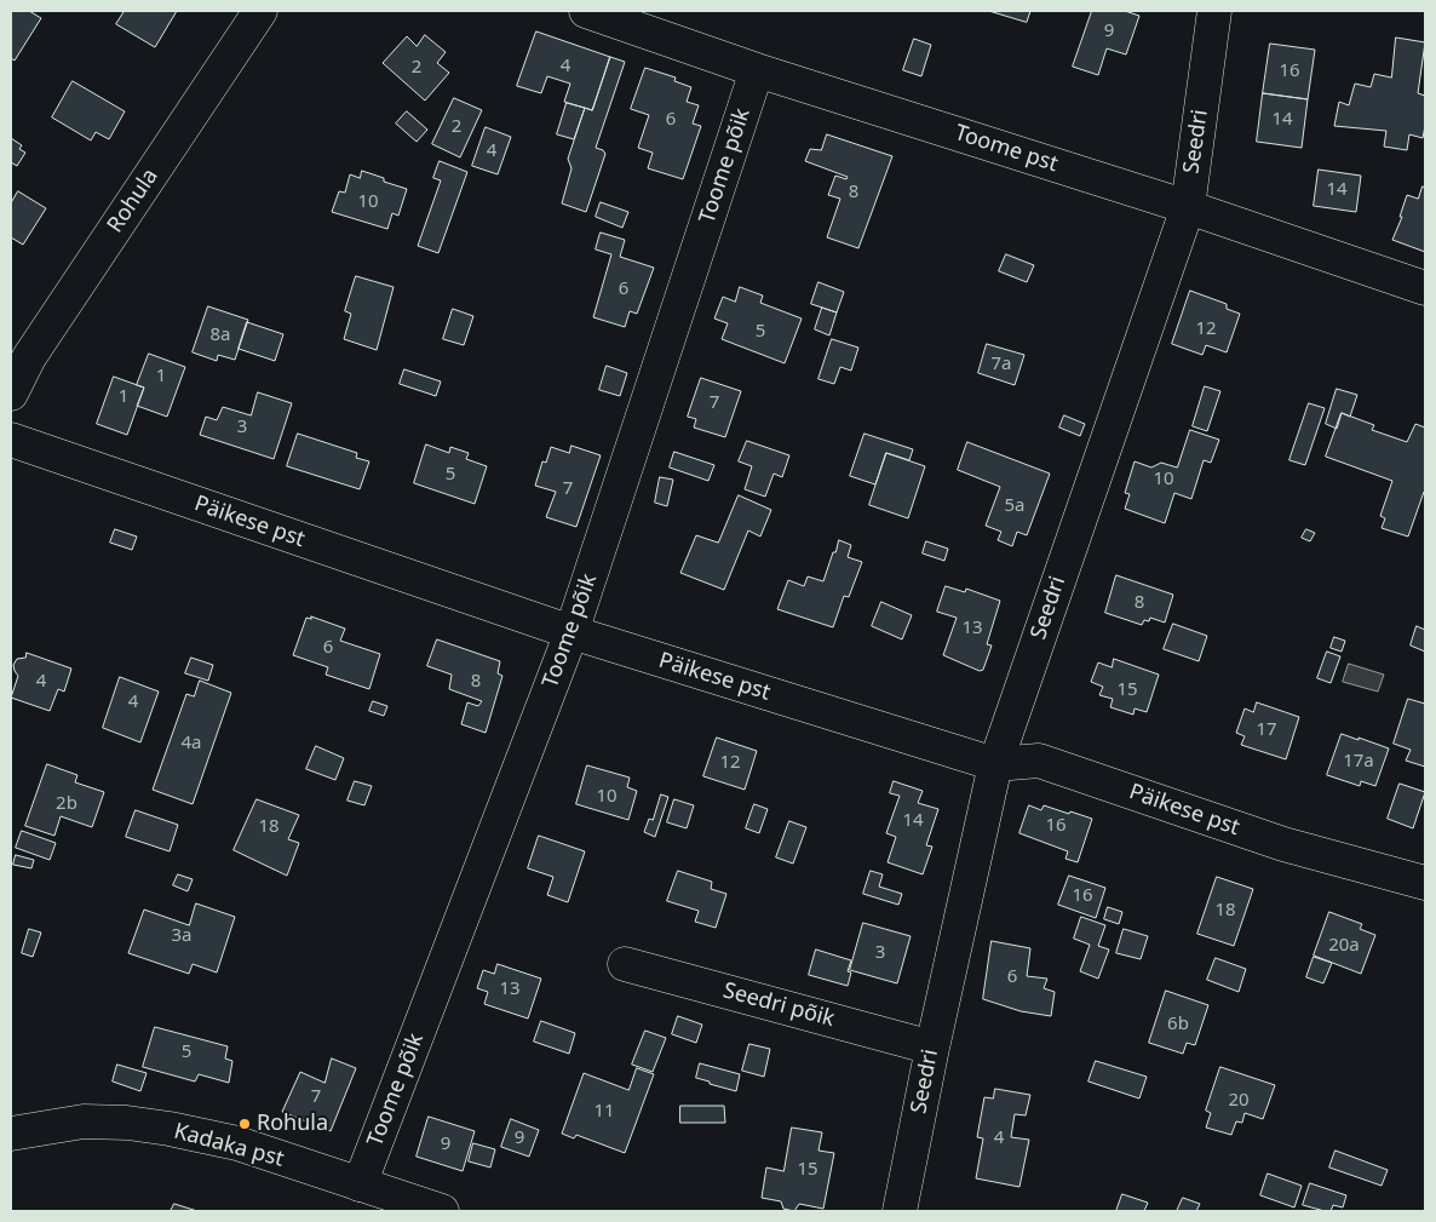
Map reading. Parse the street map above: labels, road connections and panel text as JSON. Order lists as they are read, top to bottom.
{
  "streets": {
    "street": [
      "Seedri",
      "Toome pst",
      "Toome põik",
      "Rohula",
      "Päikese pst",
      "Seedri põik",
      "Kadaka pst"
    ]
  },
  "crossings": [
    ["Seedri", "Toome pst"],
    ["Seedri", "Päikese pst"],
    ["Seedri", "Seedri põik"],
    ["Toome pst", "Toome põik"],
    ["Toome põik", "Päikese pst"],
    ["Toome põik", "Kadaka pst"]
  ],
  "places": ["Rohula"],
  "house_numbers": [
    "9",
    "4",
    "2",
    "16",
    "6",
    "14",
    "2",
    "4",
    "14",
    "8",
    "10",
    "6",
    "12",
    "5",
    "8a",
    "7a",
    "1",
    "1",
    "7",
    "3",
    "5",
    "10",
    "7",
    "5a",
    "8",
    "13",
    "6",
    "4",
    "8",
    "15",
    "4",
    "17",
    "4a",
    "17a",
    "12",
    "10",
    "2b",
    "14",
    "16",
    "18",
    "16",
    "18",
    "3a",
    "20a",
    "3",
    "6",
    "13",
    "6b",
    "5",
    "7",
    "20",
    "11",
    "9",
    "4",
    "9",
    "15"
  ]
}
